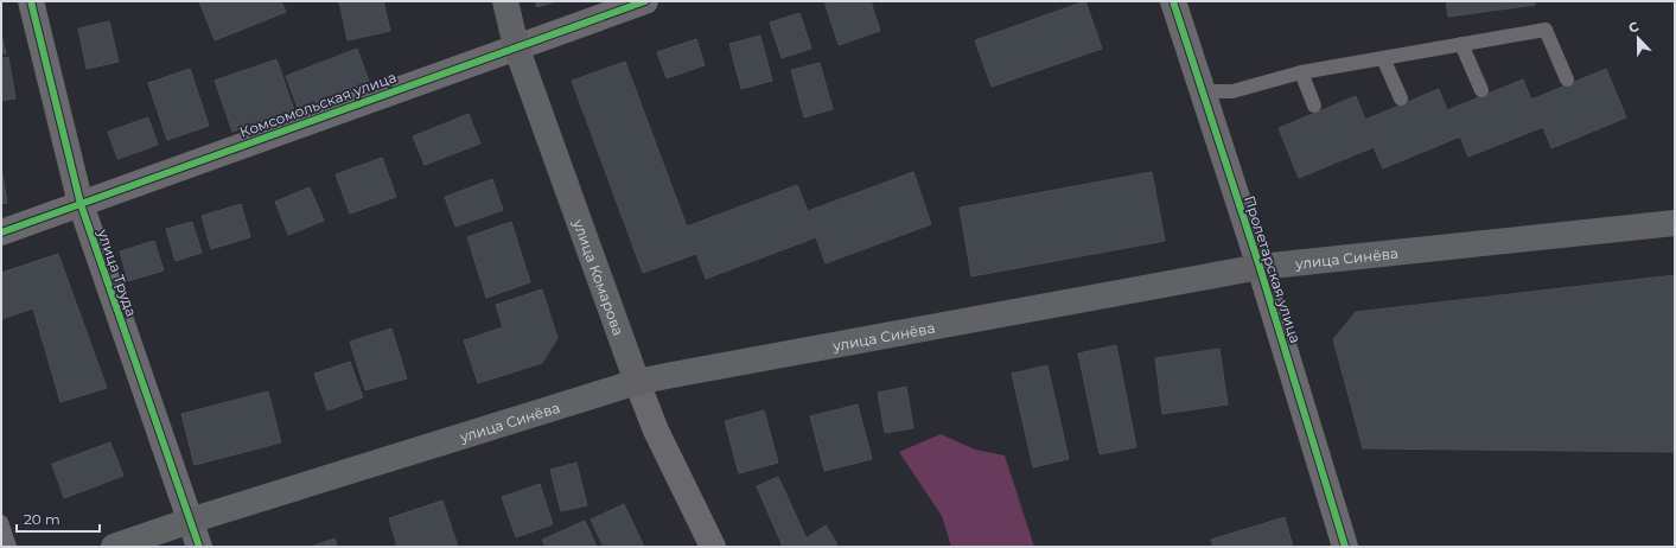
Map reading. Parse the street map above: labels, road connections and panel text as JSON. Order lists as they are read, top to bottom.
{
  "streets": {
    "main road": ["улица Синёва", "улица Комарова"],
    "street": ["Комсомольская улица", "Пролетарская улица", "улица Труда"]
  },
  "crossings": [
    ["Комсомольская улица", "улица Труда"],
    ["Комсомольская улица", "улица Комарова"],
    ["улица Синёва", "Пролетарская улица"],
    ["улица Синёва", "улица Труда"],
    ["улица Синёва", "улица Комарова"]
  ],
  "scale_bar": "20 m",
  "north": "top"
}
